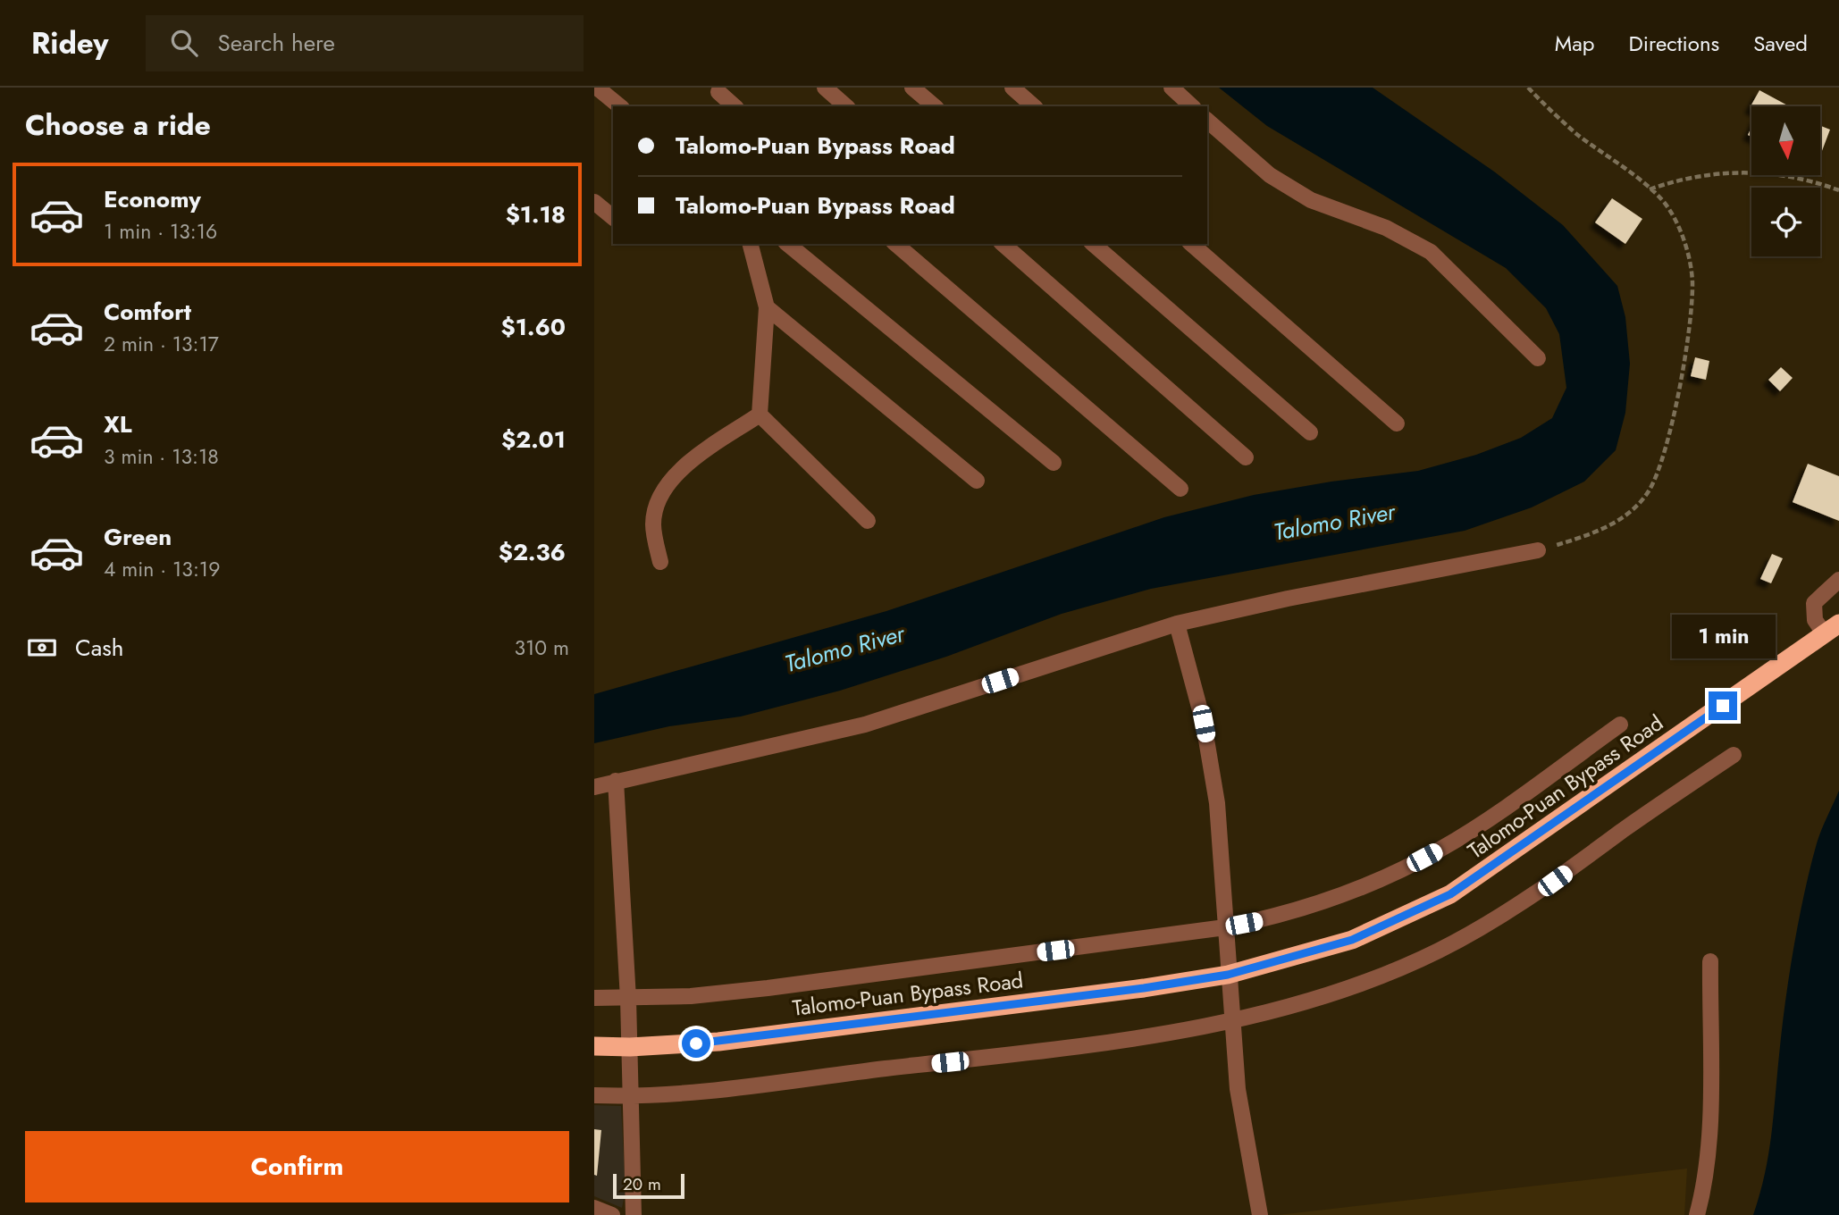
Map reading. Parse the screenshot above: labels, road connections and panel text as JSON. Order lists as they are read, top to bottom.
{
  "streets": {
    "highway": ["Talomo-Puan Bypass Road"]
  },
  "water": ["Talomo River"],
  "scale_bar": "20 m",
  "north": "bottom",
  "page": {
    "header": "Ridey",
    "search": "Search here",
    "nav": ["Map", "Directions", "Saved"],
    "heading": "Choose a ride",
    "banner": ["Talomo-Puan Bypass Road", "Talomo-Puan Bypass Road"],
    "list": [
      {
        "name": "Economy",
        "note": "1 min · 13:16",
        "value": "$1.18"
      },
      {
        "name": "Comfort",
        "note": "2 min · 13:17",
        "value": "$1.60"
      },
      {
        "name": "XL",
        "note": "3 min · 13:18",
        "value": "$2.01"
      },
      {
        "name": "Green",
        "note": "4 min · 13:19",
        "value": "$2.36"
      }
    ],
    "pay": ["Cash", "310 m"],
    "bubble": "1 min",
    "buttons": "Confirm",
    "scale": "20 m"
  }
}
